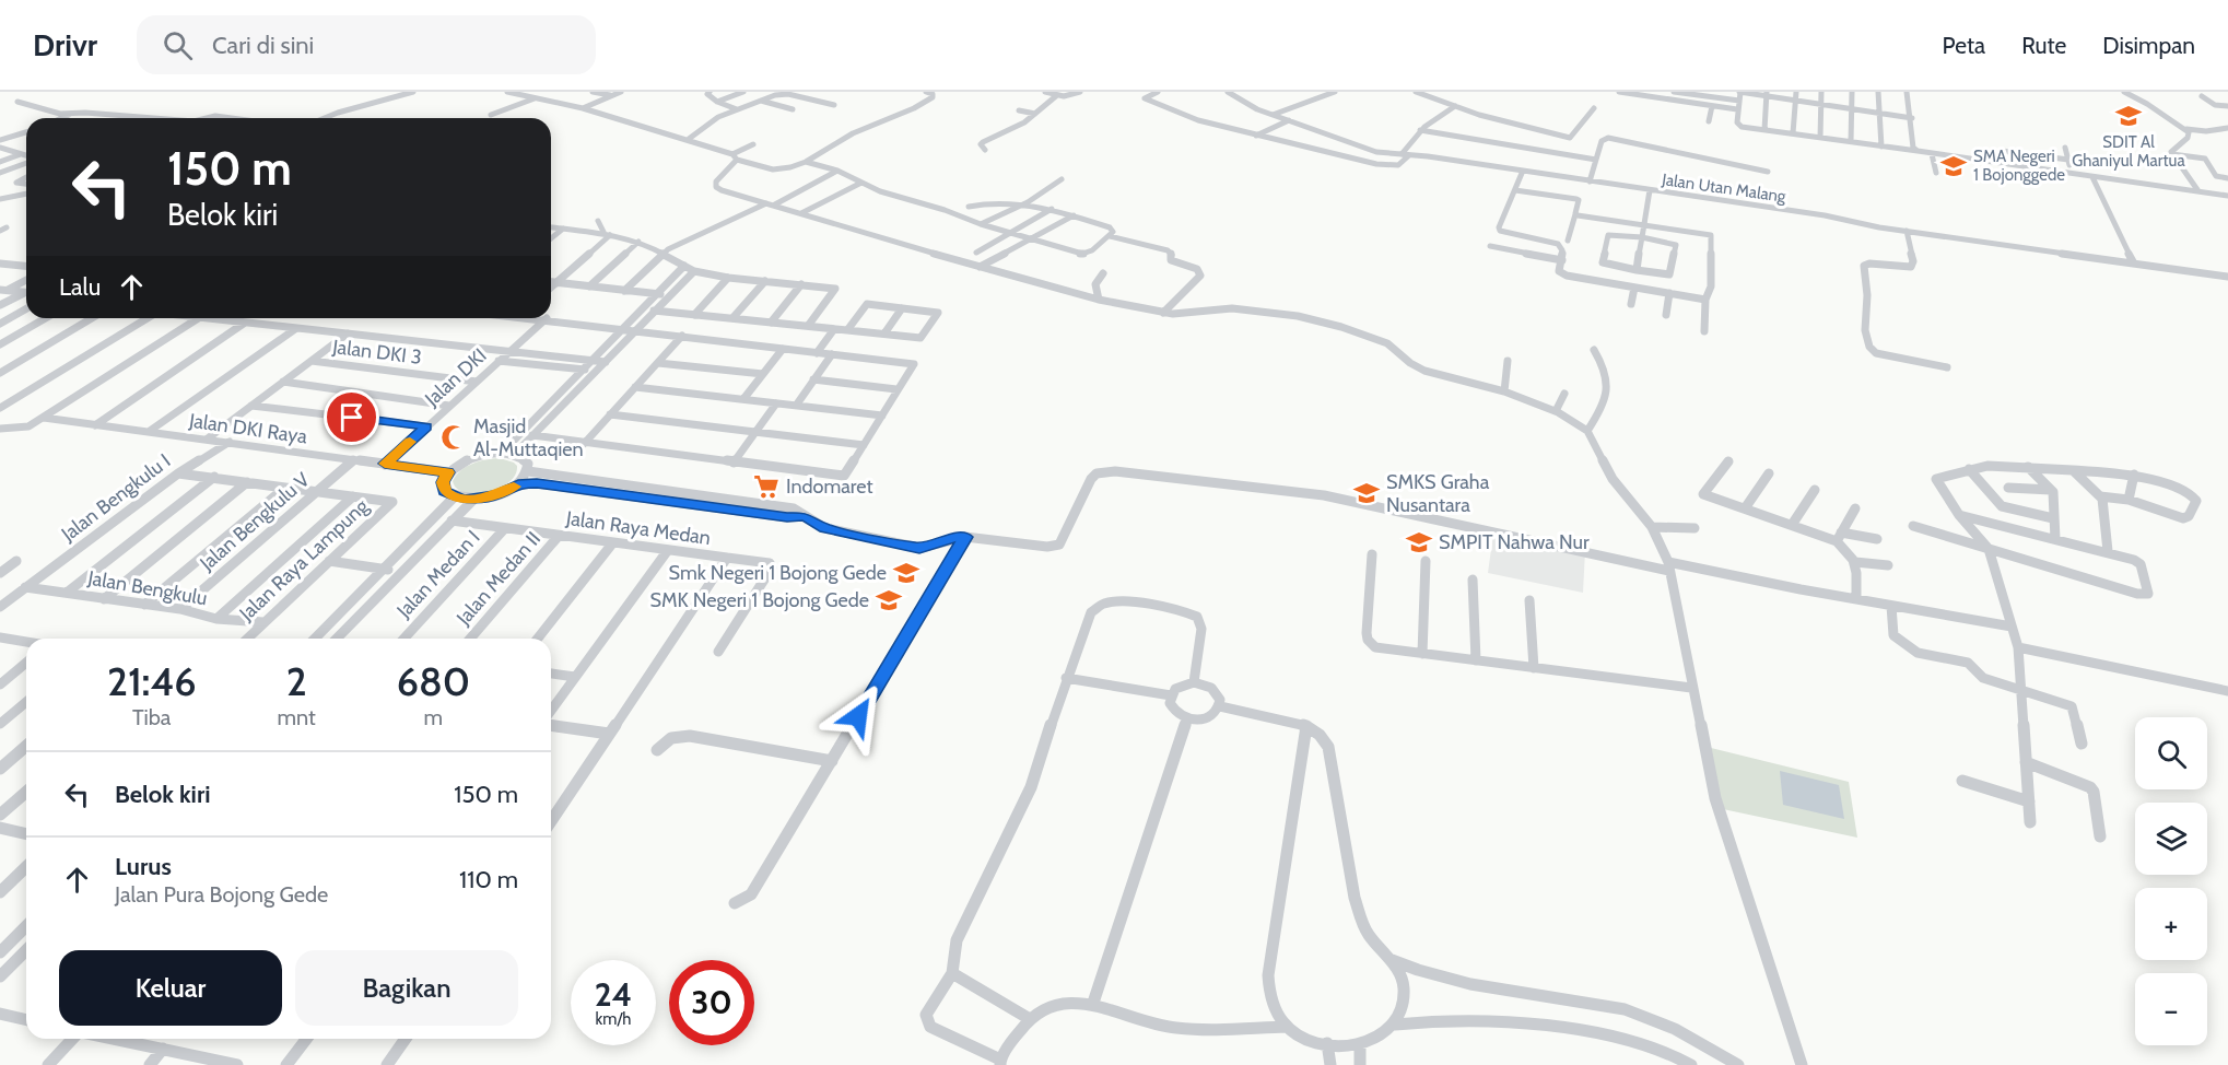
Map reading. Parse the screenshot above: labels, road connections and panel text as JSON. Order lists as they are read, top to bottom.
{
  "streets": {
    "street": [
      "Jalan Utan Malang",
      "Jalan DKI 3",
      "Jalan DKI",
      "Jalan DKI Raya",
      "Jalan Bengkulu I",
      "Jalan Bengkulu V",
      "Jalan Raya Medan",
      "Jalan Raya Lampung",
      "Jalan Medan I",
      "Jalan Medan II",
      "Jalan Bengkulu"
    ]
  },
  "crossings": [
    ["Jalan DKI 3", "Jalan DKI"],
    ["Jalan DKI", "Jalan DKI Raya"],
    ["Jalan DKI Raya", "Jalan Bengkulu I"],
    ["Jalan DKI Raya", "Jalan Bengkulu V"],
    ["Jalan Bengkulu I", "Jalan Bengkulu"],
    ["Jalan Bengkulu V", "Jalan Bengkulu"],
    ["Jalan Raya Medan", "Jalan Medan I"],
    ["Jalan Raya Medan", "Jalan Medan II"],
    ["Jalan Raya Lampung", "Jalan Bengkulu"]
  ],
  "places": {
    "school or university": [
      "SDIT Al Ghaniyul Martua",
      "SMA Negeri 1 Bojonggede",
      "SMKS Graha Nusantara",
      "SMPIT Nahwa Nur",
      "Smk Negeri 1 Bojong Gede",
      "SMK Negeri 1 Bojong Gede"
    ],
    "mosque": ["Masjid Al-Muttaqien"],
    "supermarket": ["Indomaret"]
  },
  "page": {
    "header": "Drivr",
    "search": "Cari di sini",
    "nav": ["Peta", "Rute", "Disimpan"],
    "turn": ["150 m", "Belok kiri"],
    "then": "Lalu",
    "eta": [
      "21:46",
      "Tiba",
      "2",
      "mnt",
      "680",
      "m"
    ],
    "map_buttons": ["+", "−"],
    "list": [
      {
        "name": "Belok kiri",
        "value": "150 m"
      },
      {
        "name": "Lurus",
        "note": "Jalan Pura Bojong Gede",
        "value": "110 m"
      }
    ],
    "buttons": ["Keluar", "Bagikan"],
    "speed": "24 km/h",
    "limit": "30"
  }
}
